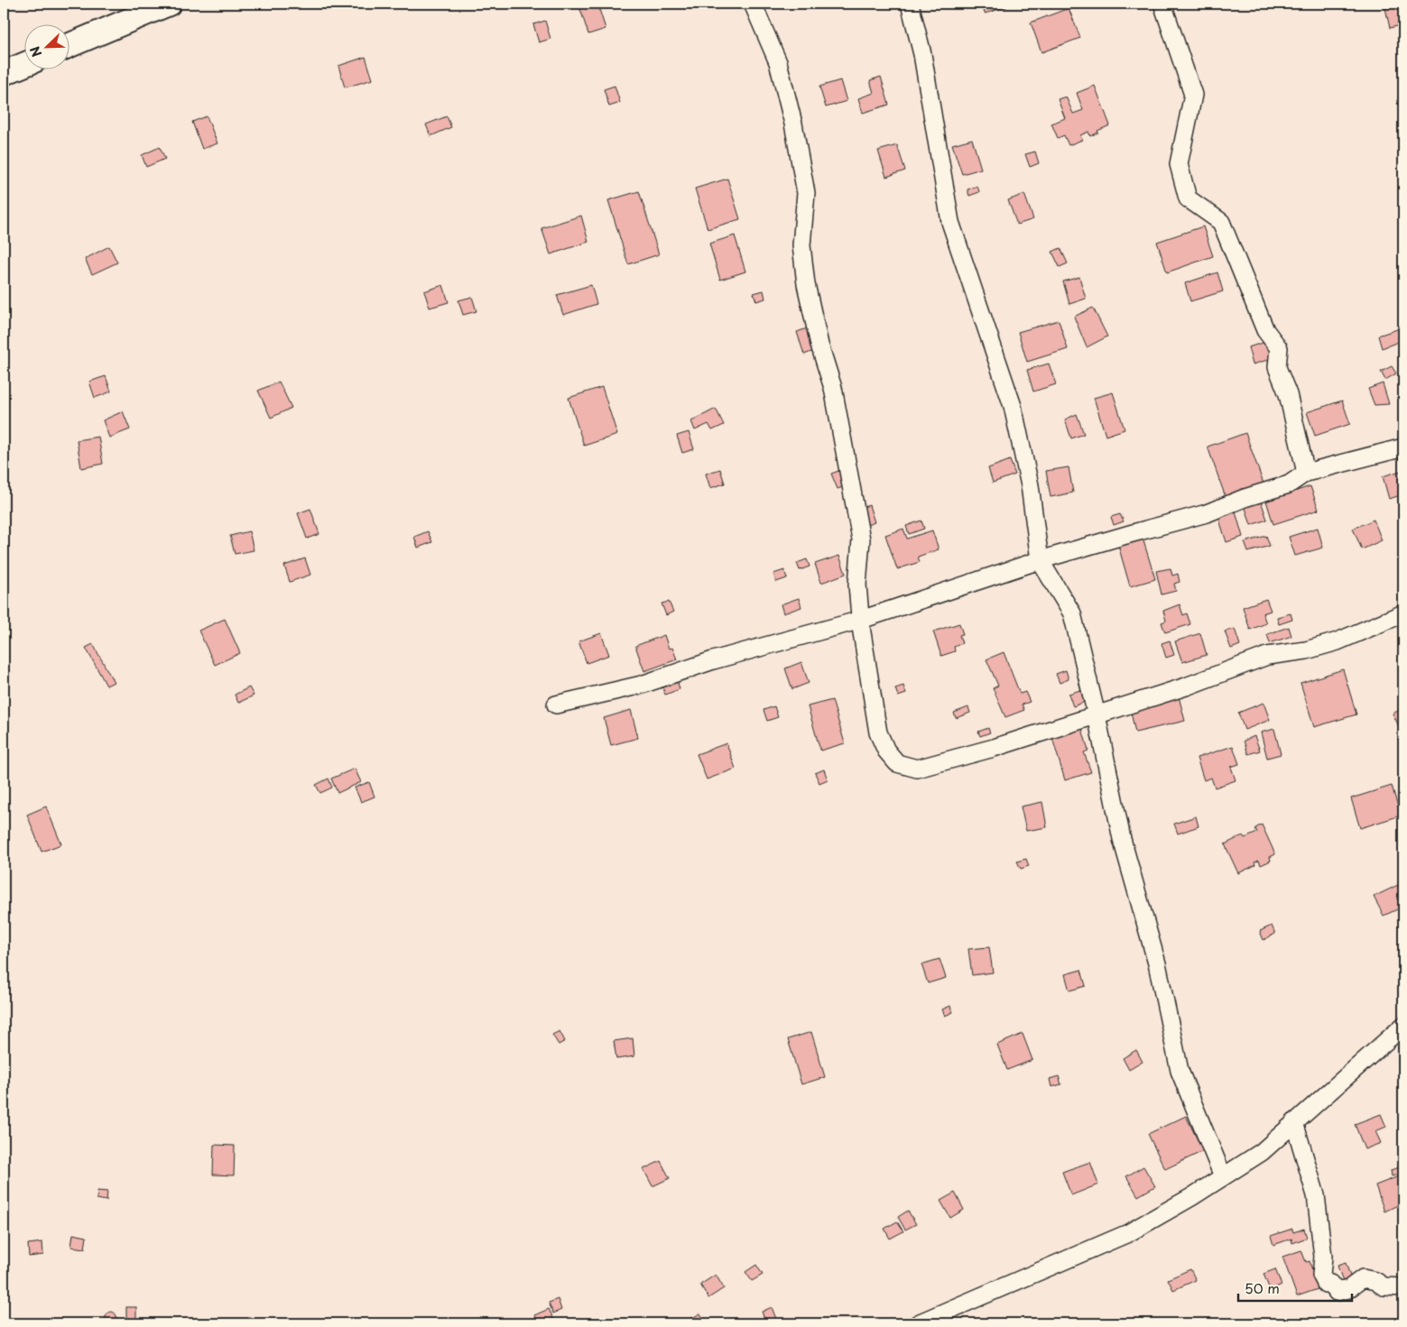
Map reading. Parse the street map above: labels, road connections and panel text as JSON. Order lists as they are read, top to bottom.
{
  "scale_bar": "50 m",
  "north": "bottom left"
}
